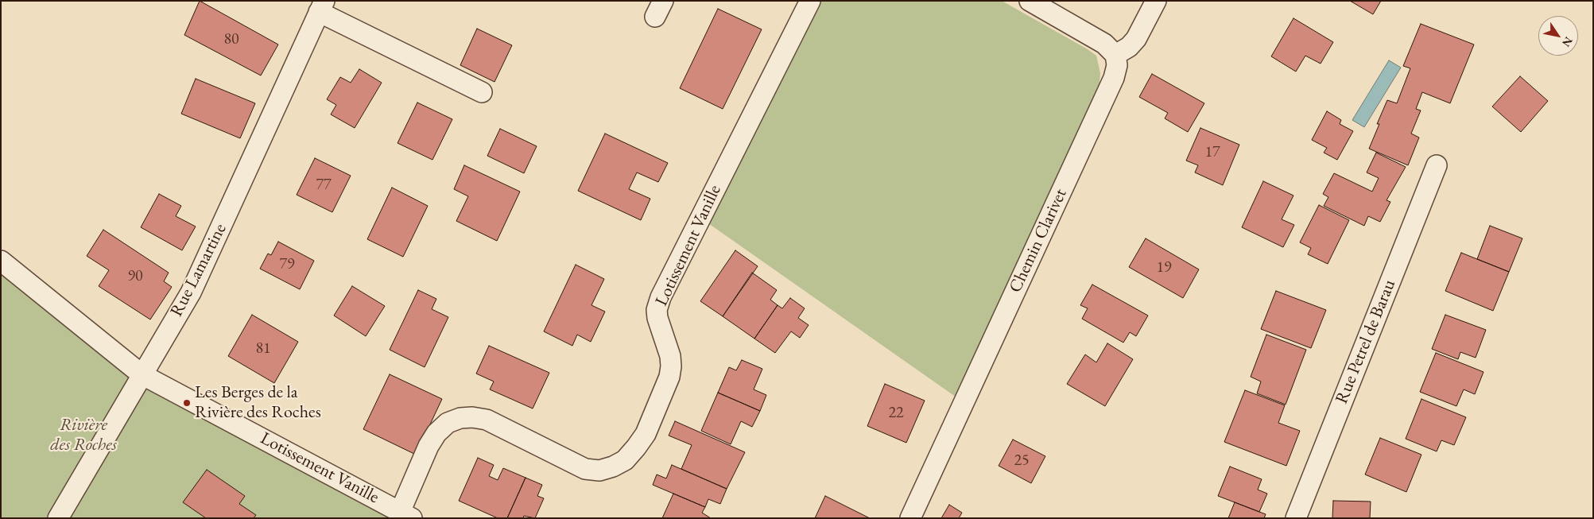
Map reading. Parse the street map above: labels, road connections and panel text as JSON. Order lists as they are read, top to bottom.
{
  "streets": {
    "street": [
      "Chemin Clarivet",
      "Lotissement Vanille",
      "Rue Lamartine",
      "Rue Petrel de Barau"
    ]
  },
  "crossings": [
    ["Lotissement Vanille", "Rue Lamartine"]
  ],
  "parks": ["Rivière des Roches"],
  "places": ["Les Berges de la Rivière des Roches"],
  "house_numbers": [
    "80",
    "17",
    "77",
    "79",
    "19",
    "90",
    "81",
    "22",
    "25"
  ],
  "north": "bottom right"
}
